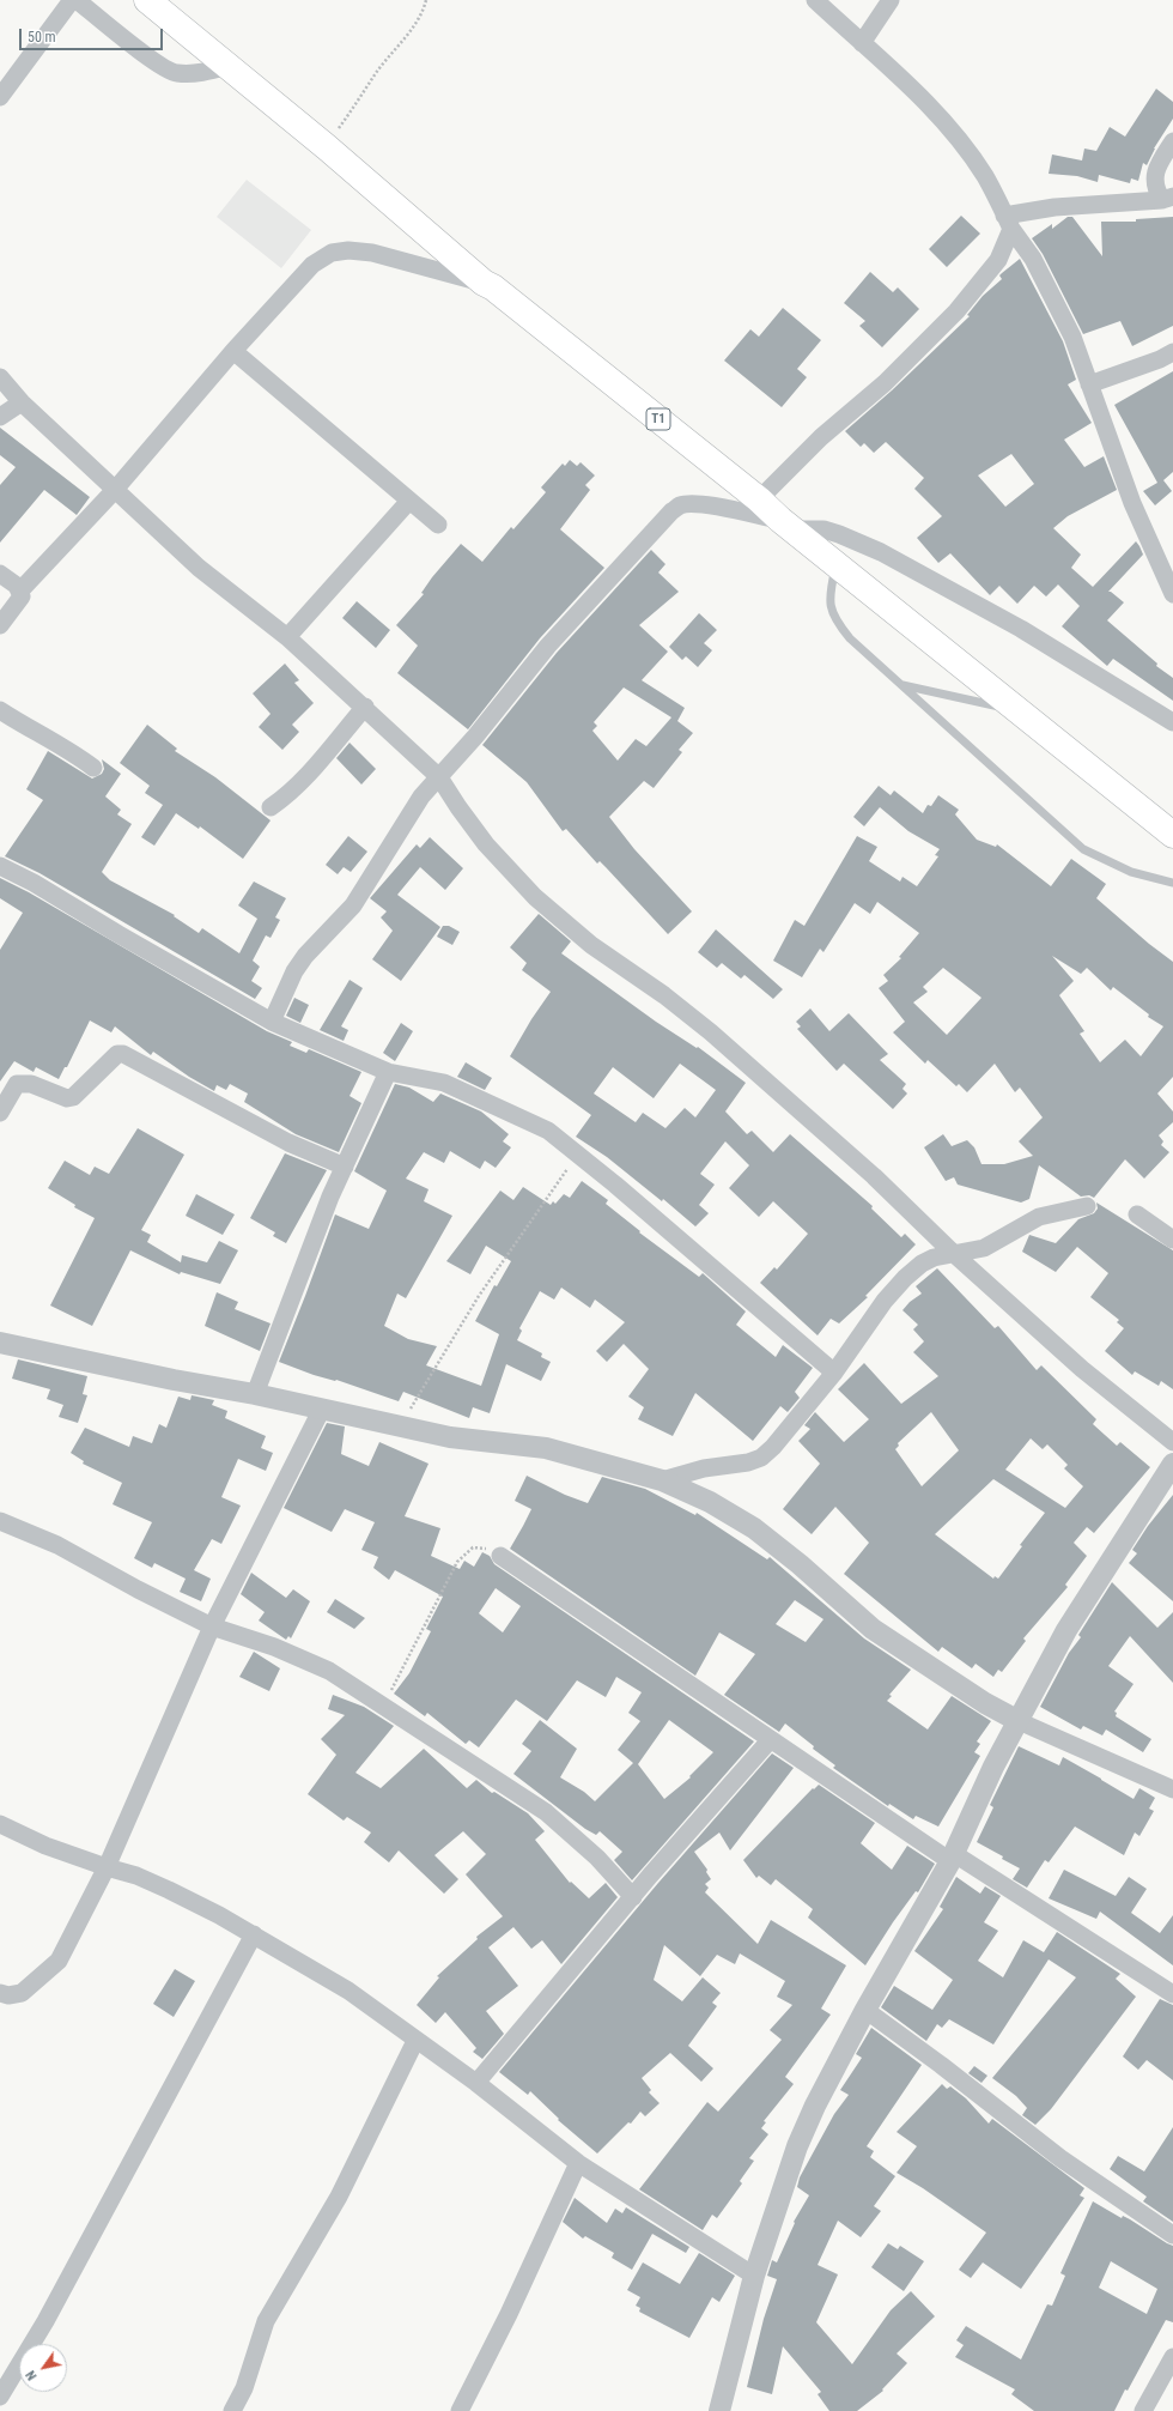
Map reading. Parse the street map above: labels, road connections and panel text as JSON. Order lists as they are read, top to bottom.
{
  "streets": {
    "highway": ["T1"]
  },
  "scale_bar": "50 m",
  "north": "bottom left"
}
